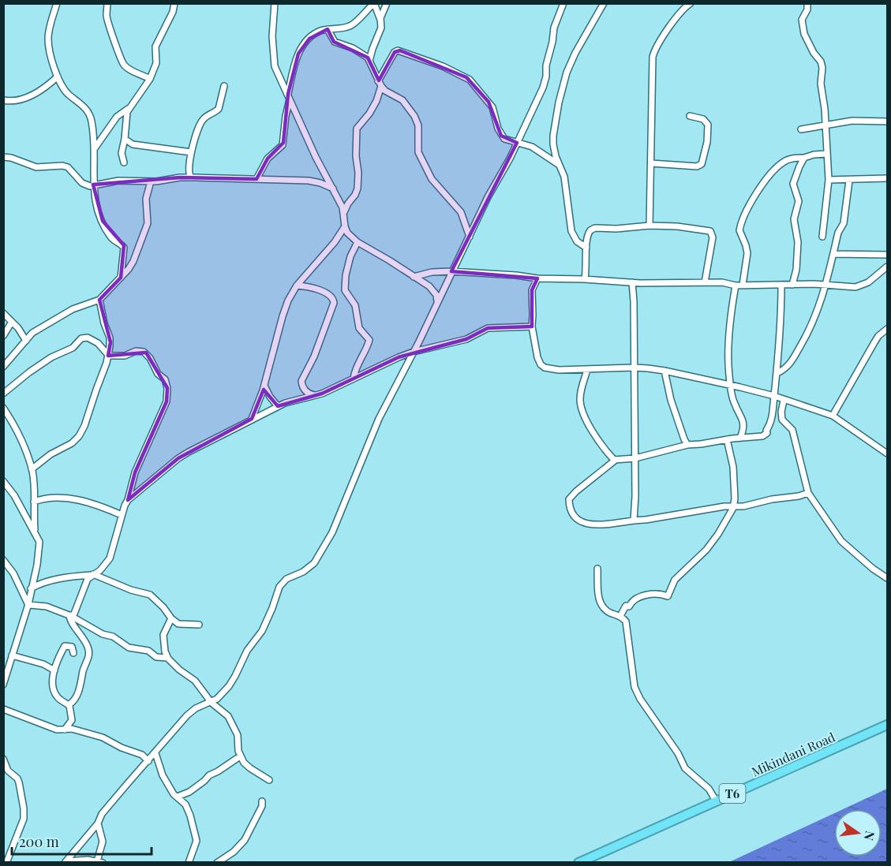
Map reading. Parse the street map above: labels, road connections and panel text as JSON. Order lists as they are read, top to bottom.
{
  "streets": {
    "highway": ["Mikindani Road", "T6"]
  },
  "scale_bar": "200 m",
  "north": "right"
}
